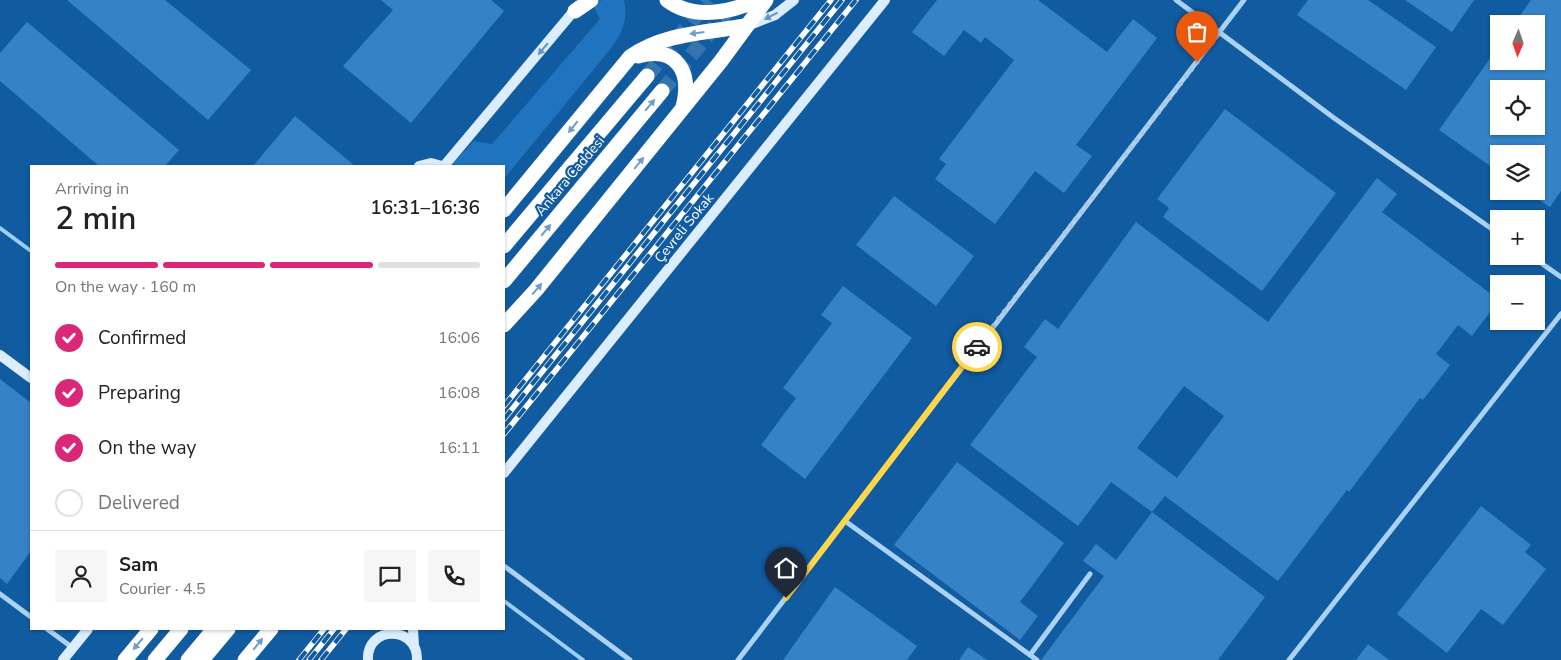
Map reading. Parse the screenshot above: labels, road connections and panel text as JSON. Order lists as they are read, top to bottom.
{
  "streets": {
    "highway": ["Ankara Caddesi"],
    "street": ["Çevreli Sokak"]
  },
  "north": "bottom",
  "page": {
    "map_buttons": ["+", "−"],
    "heading": ["2 min", "Arriving in", "16:31–16:36"],
    "panel": ["Sam", "Courier · 4.5"],
    "bar": "On the way · 160 m",
    "list": [
      ["Confirmed", "16:06"],
      ["Preparing", "16:08"],
      ["On the way", "16:11"],
      "Delivered"
    ]
  }
}
